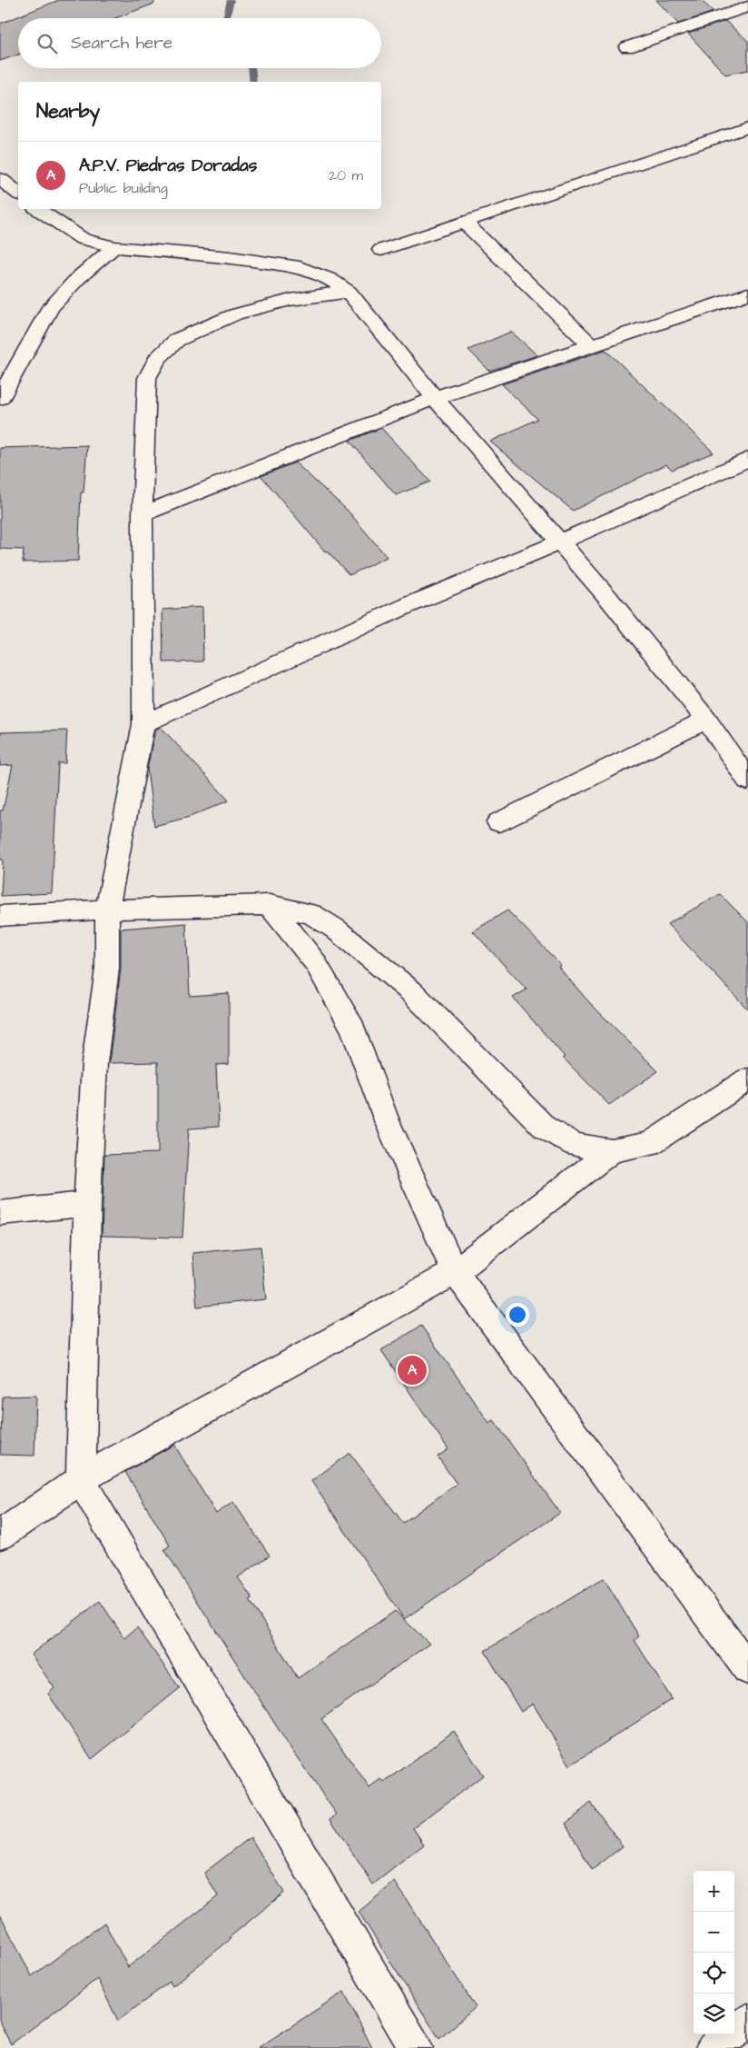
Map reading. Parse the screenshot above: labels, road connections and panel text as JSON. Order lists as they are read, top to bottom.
{
  "page": {
    "search": "Search here",
    "heading": "Nearby",
    "list": [
      {
        "mark": "A",
        "name": "A.P.V. Piedras Doradas",
        "note": "Public building",
        "value": "20 m"
      }
    ],
    "pins": "A",
    "map_buttons": ["+", "−"]
  }
}
